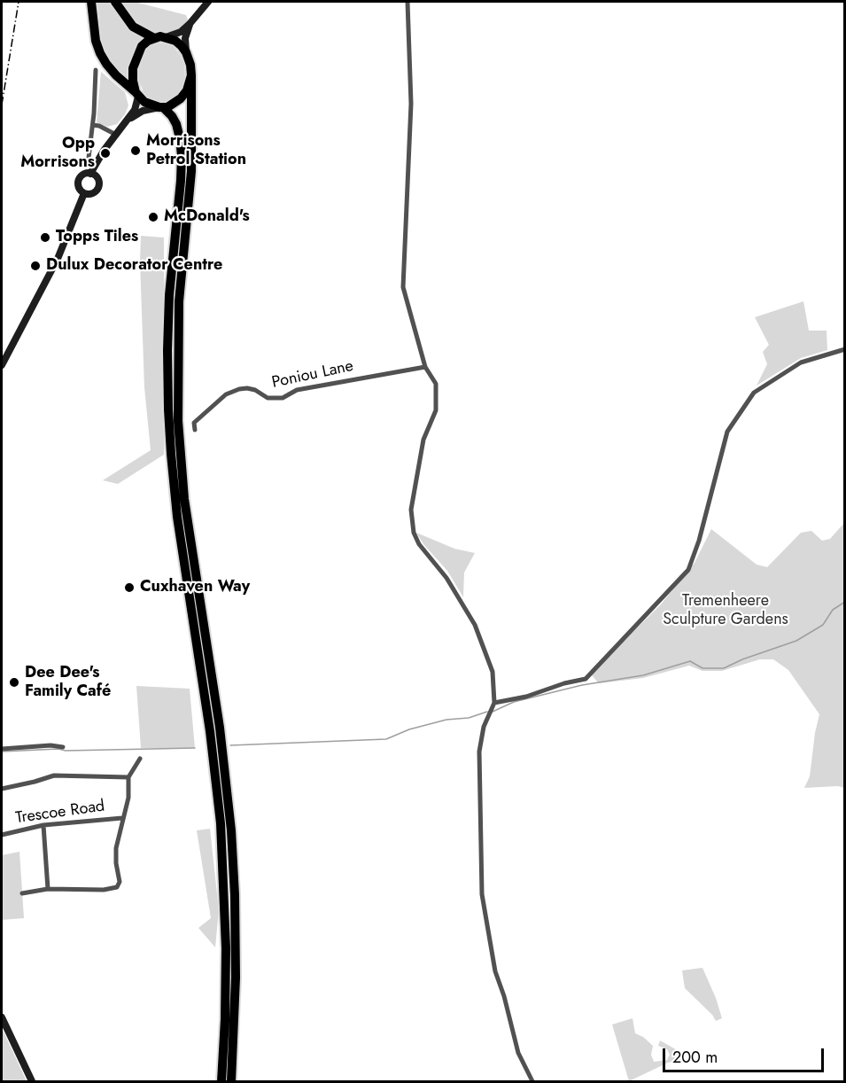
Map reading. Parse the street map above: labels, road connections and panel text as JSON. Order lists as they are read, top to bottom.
{
  "streets": {
    "street": ["Poniou Lane", "Trescoe Road"]
  },
  "parks": ["Tremenheere Sculpture Gardens"],
  "places": [
    "Morrisons Petrol Station",
    "Opp Morrisons",
    "McDonald's",
    "Topps Tiles",
    "Dulux Decorator Centre",
    "Cuxhaven Way",
    "Dee Dee's Family Café"
  ],
  "scale_bar": "200 m"
}
